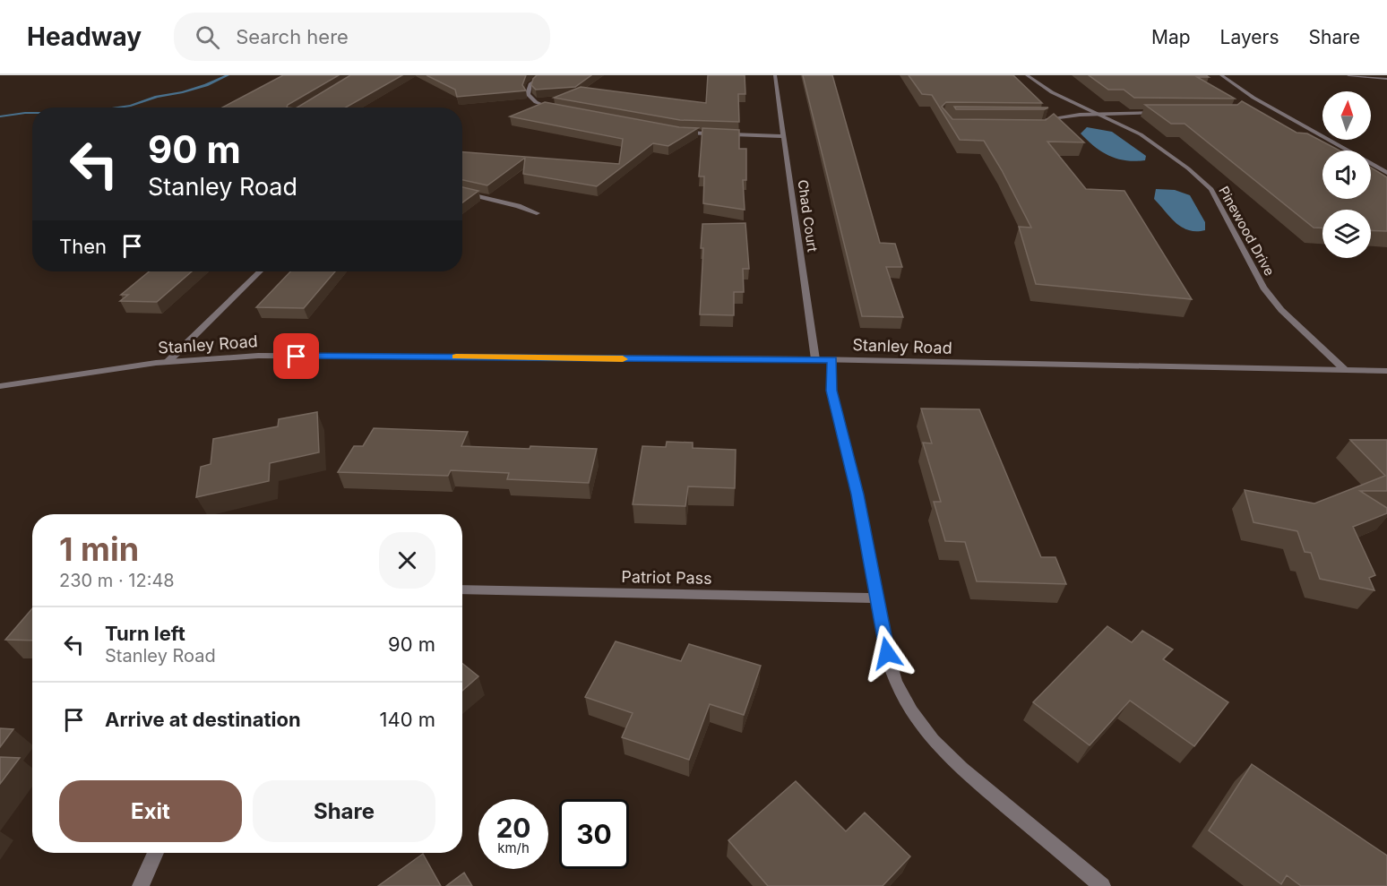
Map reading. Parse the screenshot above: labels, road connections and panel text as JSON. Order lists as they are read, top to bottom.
{
  "streets": {
    "street": [
      "Chad Court",
      "Pinewood Drive",
      "Stanley Road",
      "Patriot Pass"
    ]
  },
  "crossings": [
    ["Chad Court", "Stanley Road"],
    ["Pinewood Drive", "Stanley Road"]
  ],
  "north": "top",
  "page": {
    "header": "Headway",
    "search": "Search here",
    "nav": ["Map", "Layers", "Share"],
    "turn": ["90 m", "Stanley Road"],
    "then": "Then",
    "heading": ["1 min", "230 m · 12:48"],
    "list": [
      {
        "name": "Turn left",
        "note": "Stanley Road",
        "value": "90 m"
      },
      {
        "name": "Arrive at destination",
        "value": "140 m"
      }
    ],
    "buttons": ["Exit", "Share"],
    "speed": "20 km/h",
    "limit": "30"
  }
}
